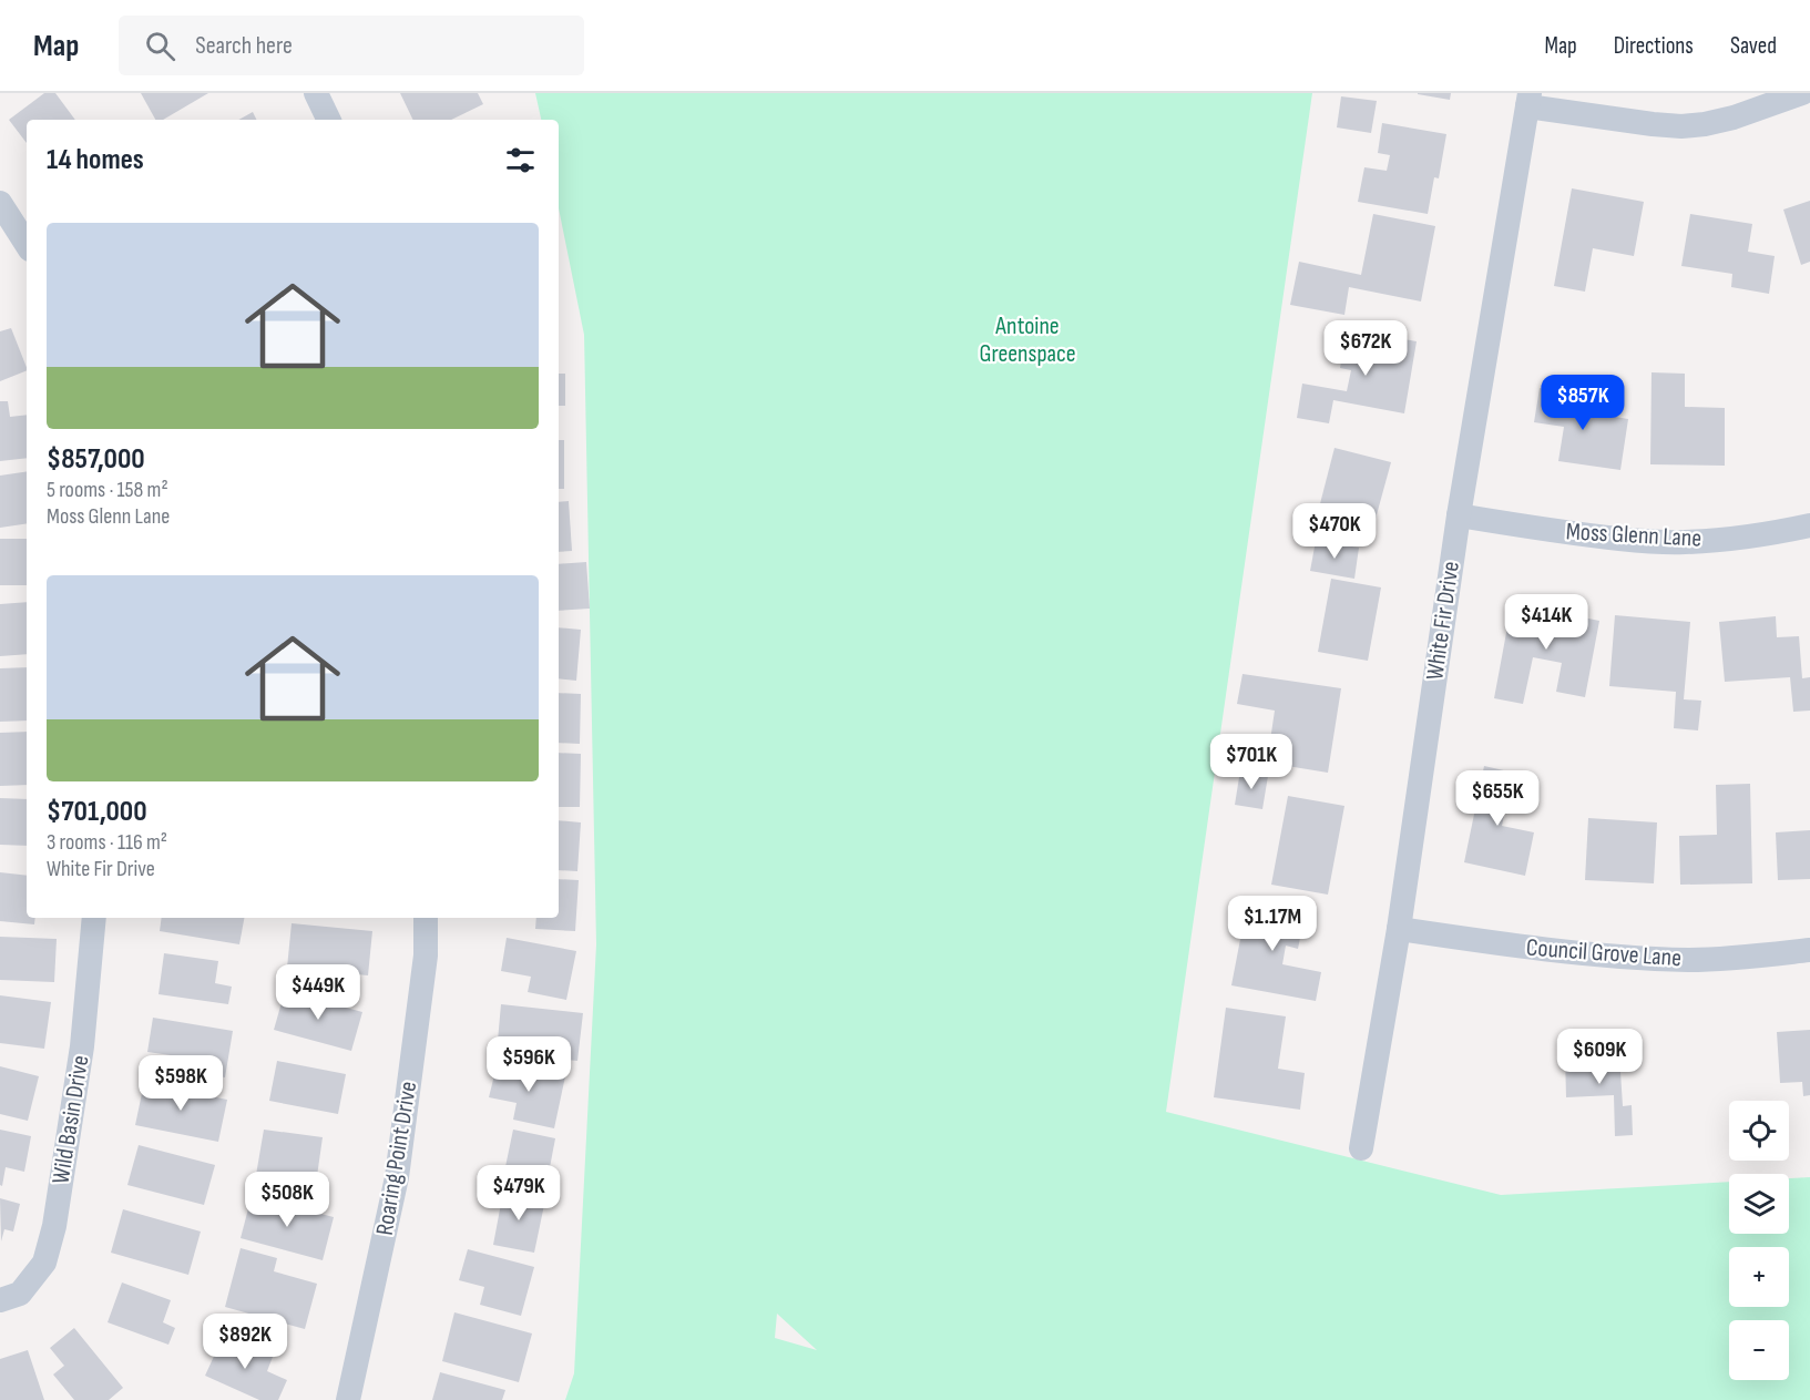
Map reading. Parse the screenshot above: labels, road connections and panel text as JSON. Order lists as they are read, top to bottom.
{
  "streets": {
    "street": [
      "Moss Glenn Lane",
      "White Fir Drive",
      "Council Grove Lane",
      "Wild Basin Drive",
      "Roaring Point Drive"
    ]
  },
  "crossings": [
    ["Moss Glenn Lane", "White Fir Drive"],
    ["White Fir Drive", "Council Grove Lane"]
  ],
  "parks": ["Antoine Greenspace"],
  "page": {
    "header": "Map",
    "search": "Search here",
    "nav": ["Map", "Directions", "Saved"],
    "heading": "14 homes",
    "list": [
      {
        "name": "$857,000",
        "note": "5 rooms · 158 m² · Moss Glenn Lane"
      },
      {
        "name": "$701,000",
        "note": "3 rooms · 116 m² · White Fir Drive"
      }
    ],
    "price": [
      "$672K",
      "$857K",
      "$470K",
      "$414K",
      "$701K",
      "$655K",
      "$1.17M",
      "$449K",
      "$609K",
      "$596K",
      "$598K",
      "$479K",
      "$508K",
      "$892K"
    ],
    "map_buttons": ["+", "−"]
  }
}
